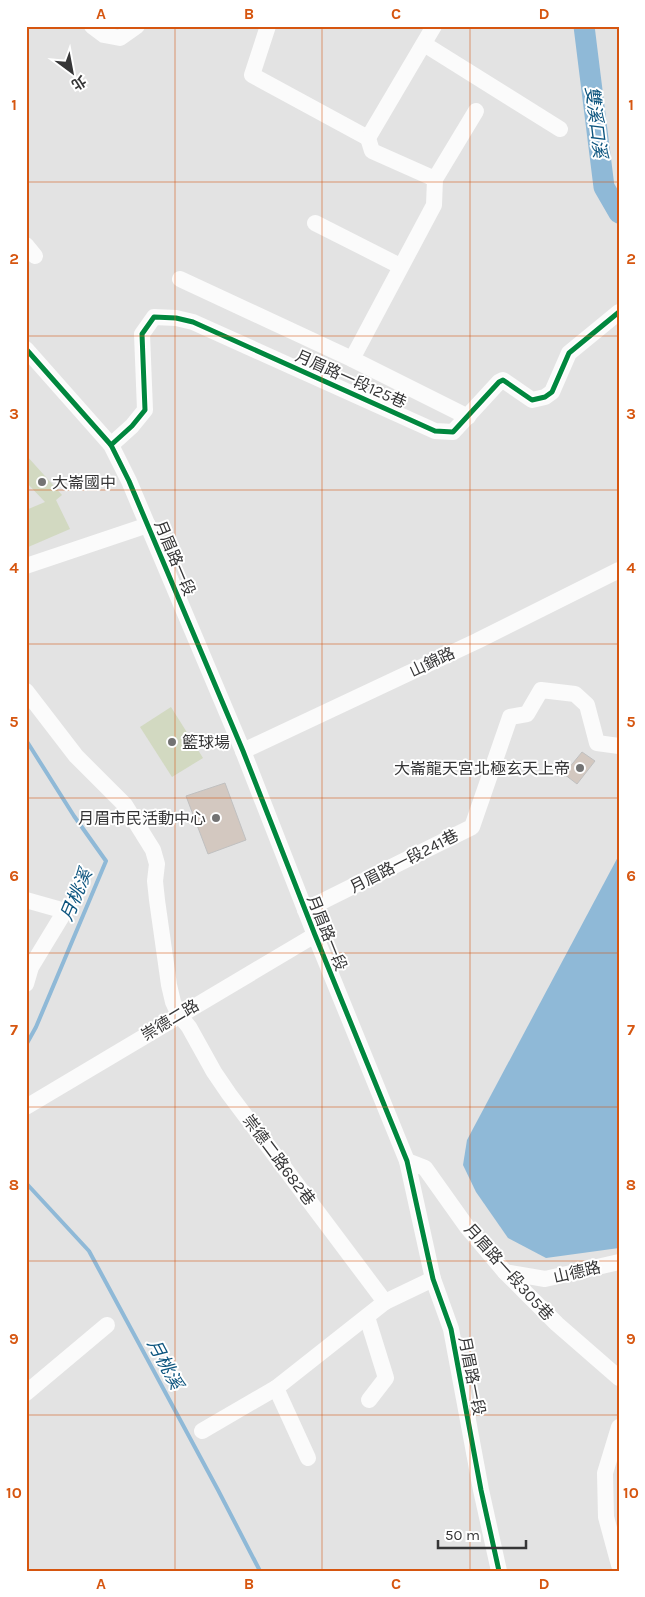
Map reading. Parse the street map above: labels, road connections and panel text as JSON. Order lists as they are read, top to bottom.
{
  "streets": {
    "street": [
      "月眉路一段125巷",
      "月眉路一段",
      "山錦路",
      "月眉路一段241巷",
      "崇德二路",
      "崇德二路682巷",
      "月眉路一段305巷",
      "山德路"
    ]
  },
  "crossings": [
    ["月眉路一段125巷", "月眉路一段"],
    ["月眉路一段", "山錦路"],
    ["月眉路一段", "月眉路一段241巷"],
    ["月眉路一段", "崇德二路"],
    ["月眉路一段", "月眉路一段305巷"],
    ["崇德二路", "崇德二路682巷"],
    ["月眉路一段305巷", "山德路"]
  ],
  "water": ["雙溪口溪", "月桃溪"],
  "places": [
    "大崙國中",
    "籃球場",
    "大崙龍天宮北極玄天上帝",
    "月眉市民活動中心"
  ],
  "scale_bar": "50 m",
  "north": "bottom right",
  "grid": {
    "columns": [
      "A",
      "B",
      "C",
      "D"
    ],
    "rows": [
      "1",
      "2",
      "3",
      "4",
      "5",
      "6",
      "7",
      "8",
      "9",
      "10"
    ]
  }
}
